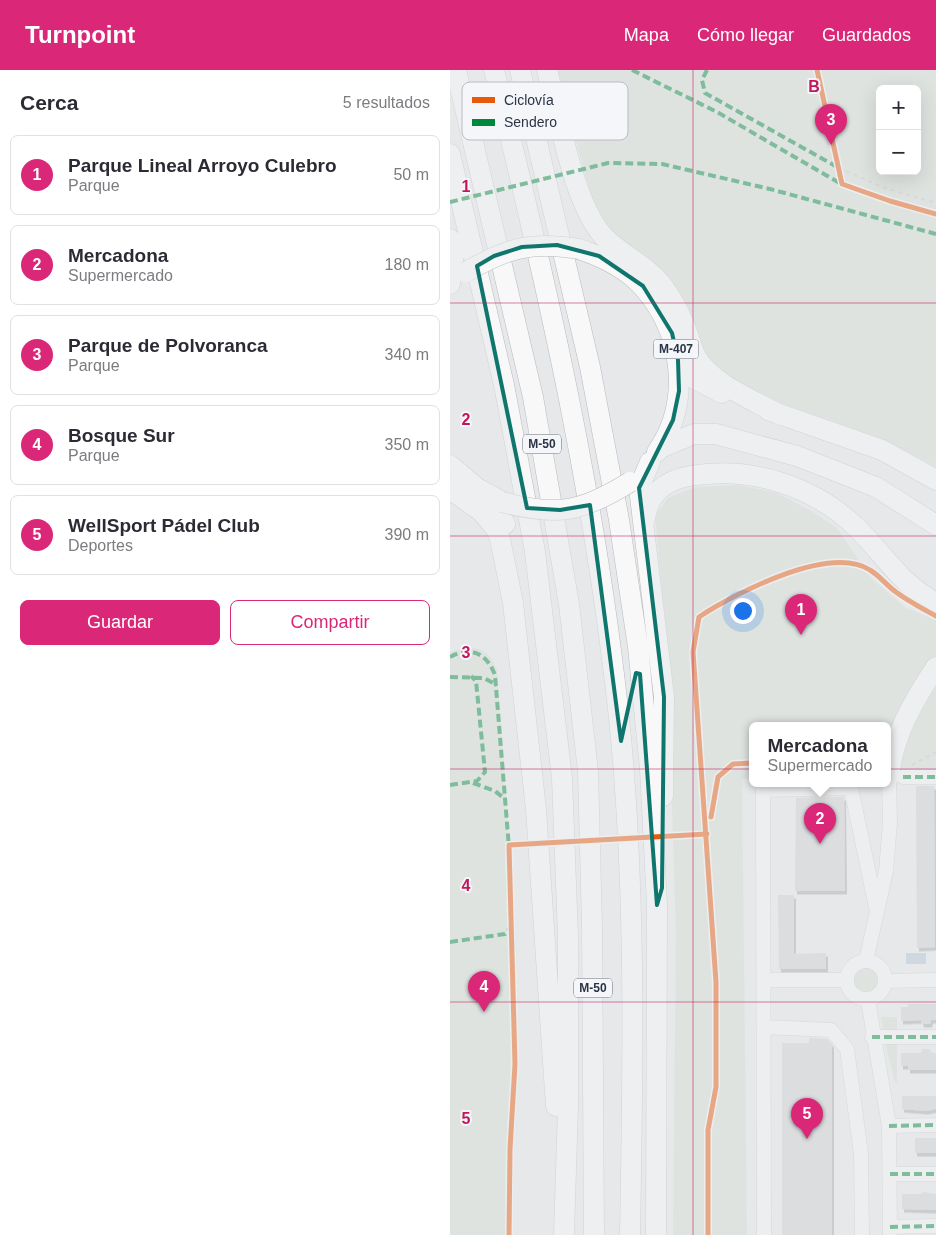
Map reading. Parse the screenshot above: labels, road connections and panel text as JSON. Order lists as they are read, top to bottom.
{
  "streets": {
    "highway": ["M-407", "M-50"]
  },
  "legend": ["Ciclovía", "Sendero"],
  "page": {
    "header": "Turnpoint",
    "nav": ["Mapa", "Cómo llegar", "Guardados"],
    "heading": ["Cerca", "5 resultados"],
    "map_buttons": ["+", "−"],
    "pins": [
      "3",
      "1",
      "2",
      "4",
      "5"
    ],
    "list": [
      {
        "mark": "1",
        "name": "Parque Lineal Arroyo Culebro",
        "note": "Parque",
        "value": "50 m"
      },
      {
        "mark": "2",
        "name": "Mercadona",
        "note": "Supermercado",
        "value": "180 m"
      },
      {
        "mark": "3",
        "name": "Parque de Polvoranca",
        "note": "Parque",
        "value": "340 m"
      },
      {
        "mark": "4",
        "name": "Bosque Sur",
        "note": "Parque",
        "value": "350 m"
      },
      {
        "mark": "5",
        "name": "WellSport Pádel Club",
        "note": "Deportes",
        "value": "390 m"
      }
    ],
    "buttons": ["Guardar", "Compartir"],
    "popup": ["Mercadona", "Supermercado"]
  },
  "grid": {
    "columns": ["B"],
    "rows": [
      "1",
      "2",
      "3",
      "4",
      "5"
    ]
  }
}
